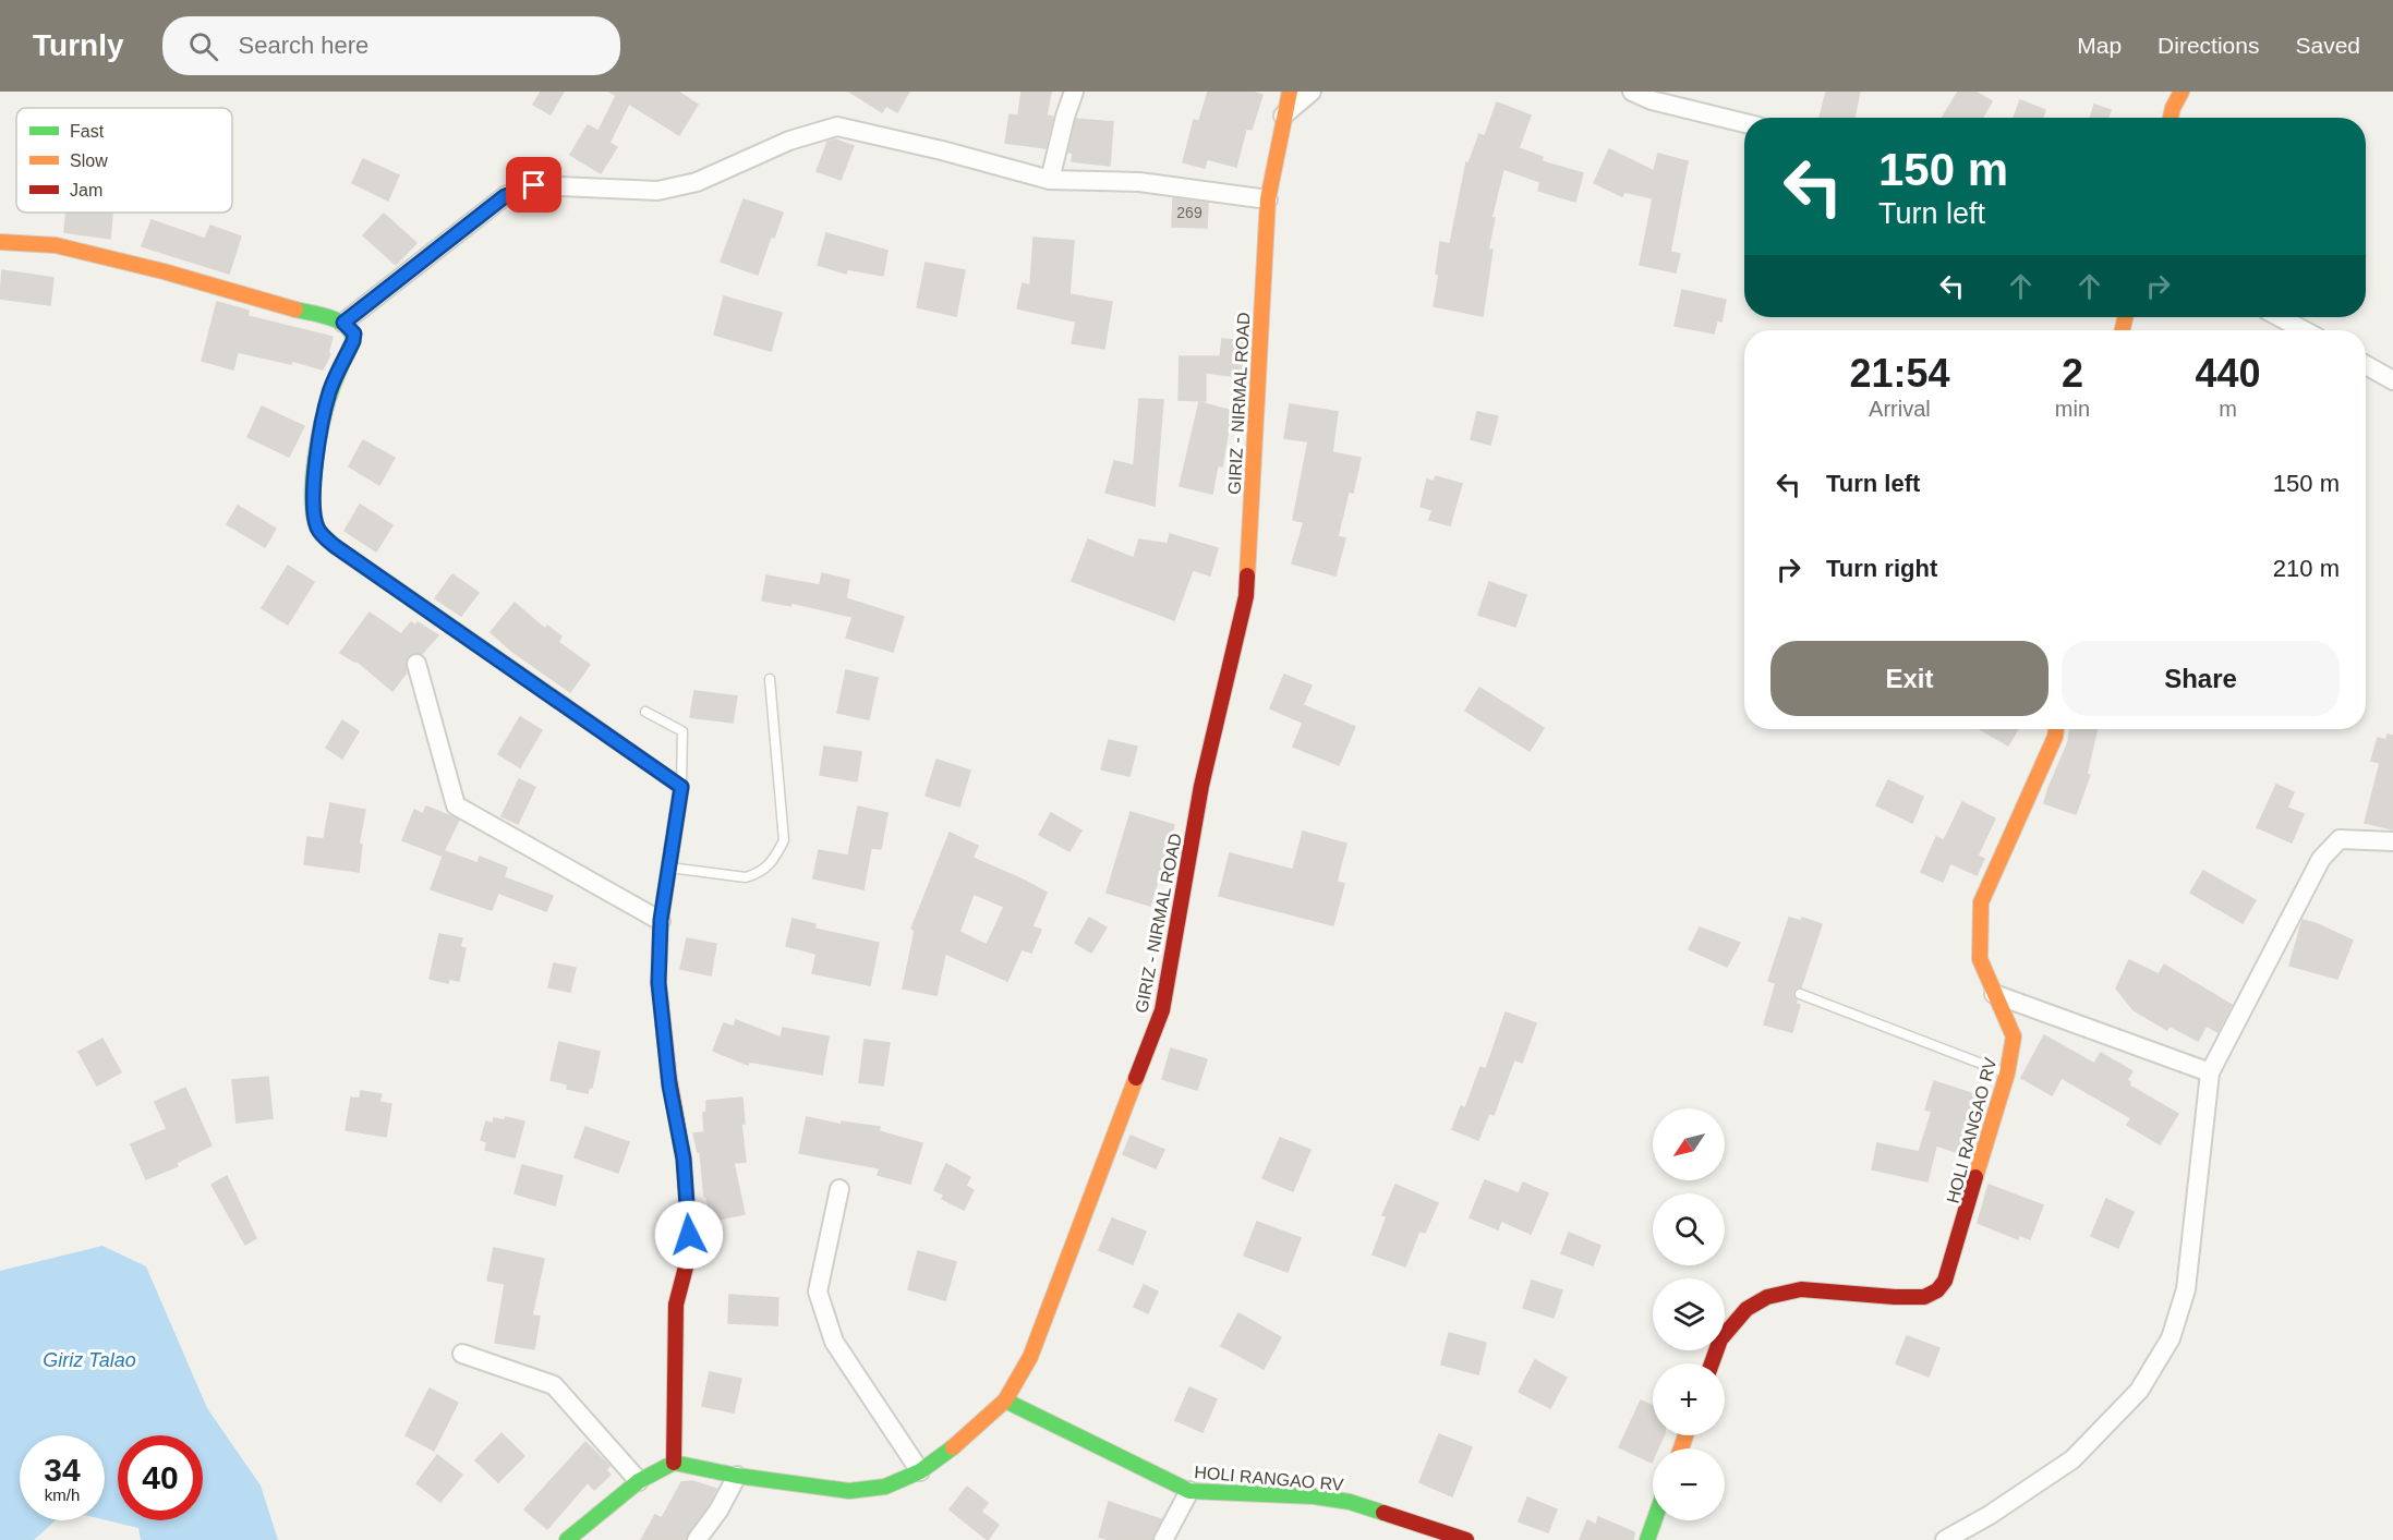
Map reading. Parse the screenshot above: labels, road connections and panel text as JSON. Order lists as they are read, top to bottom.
{
  "streets": {
    "street": ["GIRIZ - NIRMAL ROAD", "HOLI RANGAO RV"]
  },
  "crossings": [
    ["GIRIZ - NIRMAL ROAD", "HOLI RANGAO RV"]
  ],
  "water": ["Giriz Talao"],
  "house_numbers": ["269"],
  "legend": ["Fast", "Slow", "Jam"],
  "north": "bottom left",
  "page": {
    "header": "Turnly",
    "search": "Search here",
    "nav": ["Map", "Directions", "Saved"],
    "turn": ["150 m", "Turn left"],
    "eta": [
      "21:54",
      "Arrival",
      "2",
      "min",
      "440",
      "m"
    ],
    "list": [
      {
        "name": "Turn left",
        "value": "150 m"
      },
      {
        "name": "Turn right",
        "value": "210 m"
      }
    ],
    "buttons": ["Exit", "Share"],
    "map_buttons": ["+", "−"],
    "speed": "34 km/h",
    "limit": "40"
  }
}
